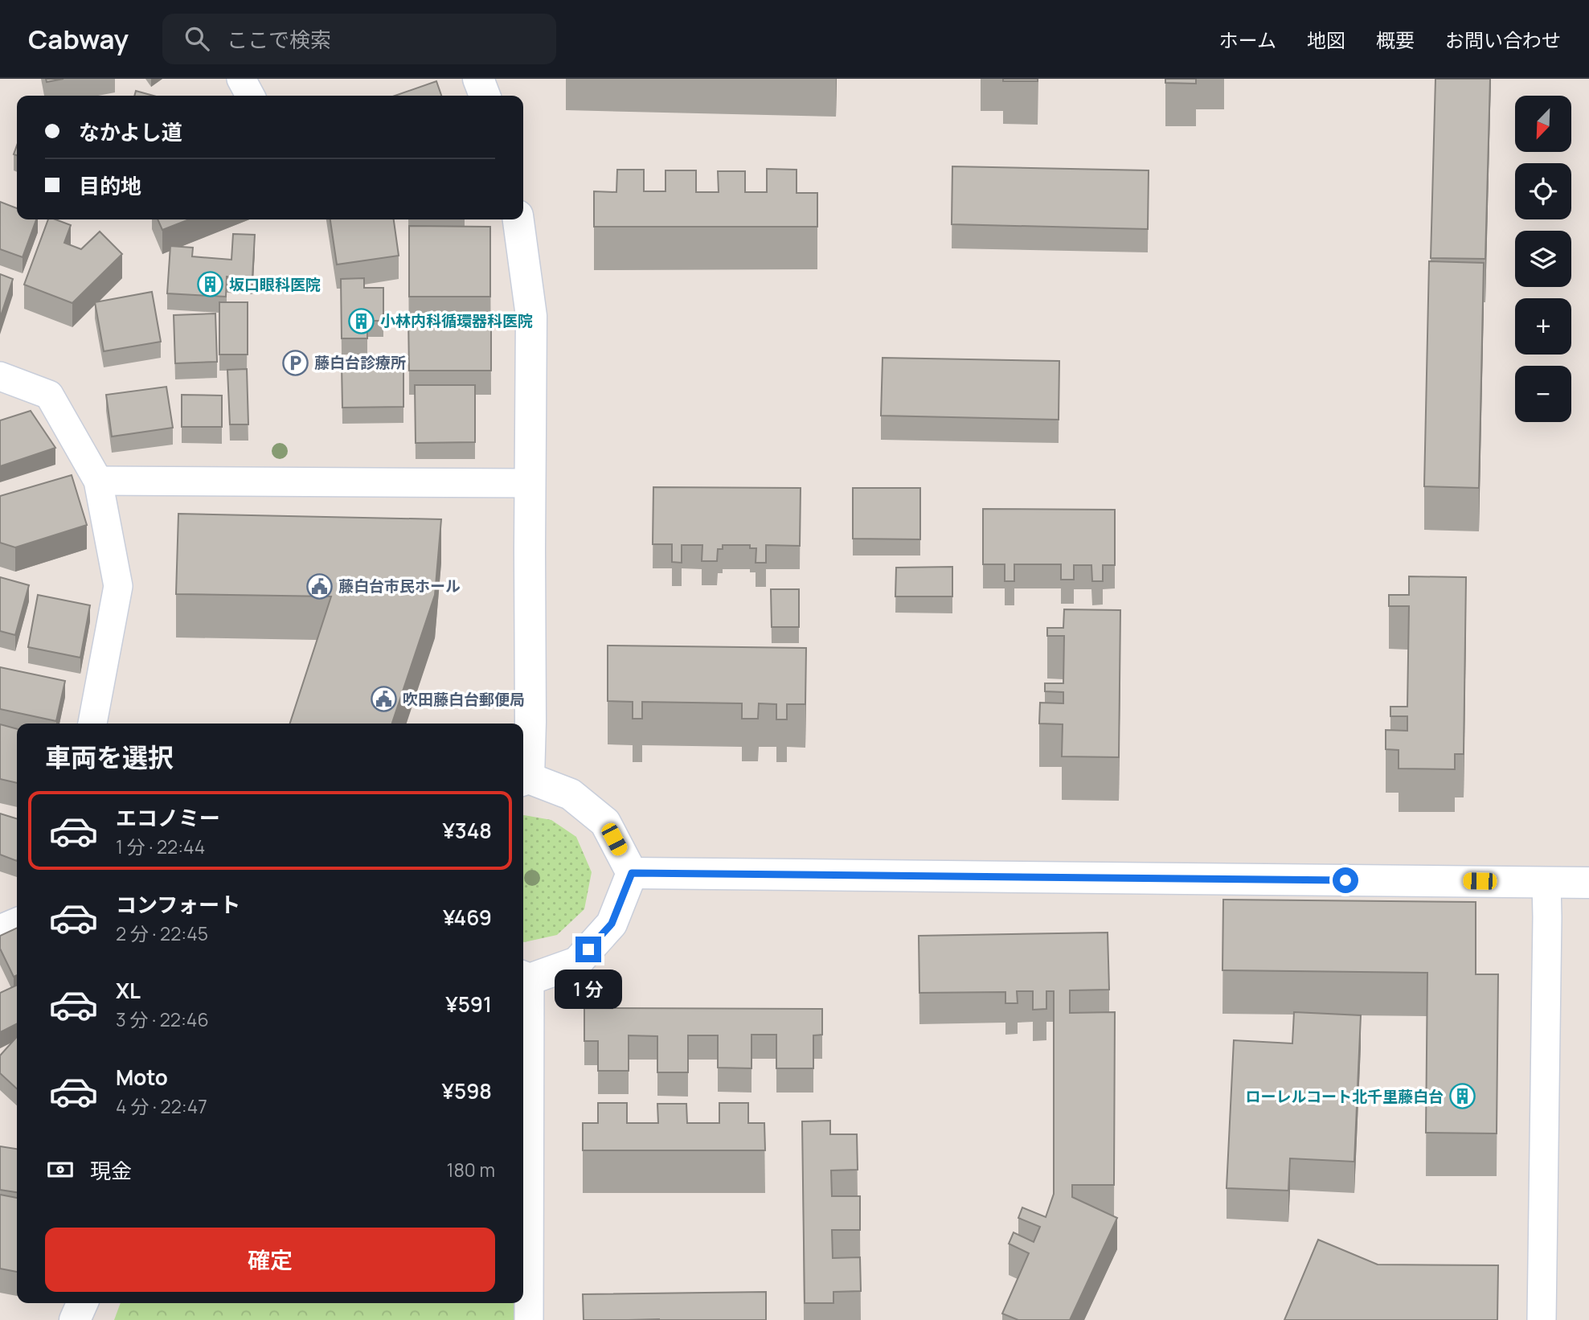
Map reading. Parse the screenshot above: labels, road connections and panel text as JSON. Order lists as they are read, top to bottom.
{
  "places": {
    "building": ["坂口眼科医院", "小林内科循環器科医院", "ローレルコート北千里藤白台"],
    "parking": ["藤白台診療所"],
    "public building": ["藤白台市民ホール", "吹田藤白台郵便局"]
  },
  "north": "bottom left",
  "page": {
    "header": "Cabway",
    "search": "ここで検索",
    "nav": [
      "ホーム",
      "地図",
      "概要",
      "お問い合わせ"
    ],
    "map_buttons": ["+", "−"],
    "banner": ["なかよし道", "目的地"],
    "heading": "車両を選択",
    "list": [
      {
        "name": "エコノミー",
        "note": "1 分 · 22:44",
        "value": "¥348"
      },
      {
        "name": "コンフォート",
        "note": "2 分 · 22:45",
        "value": "¥469"
      },
      {
        "name": "XL",
        "note": "3 分 · 22:46",
        "value": "¥591"
      },
      {
        "name": "Moto",
        "note": "4 分 · 22:47",
        "value": "¥598"
      }
    ],
    "bubble": "1 分",
    "pay": ["現金", "180 m"],
    "buttons": "確定"
  }
}
